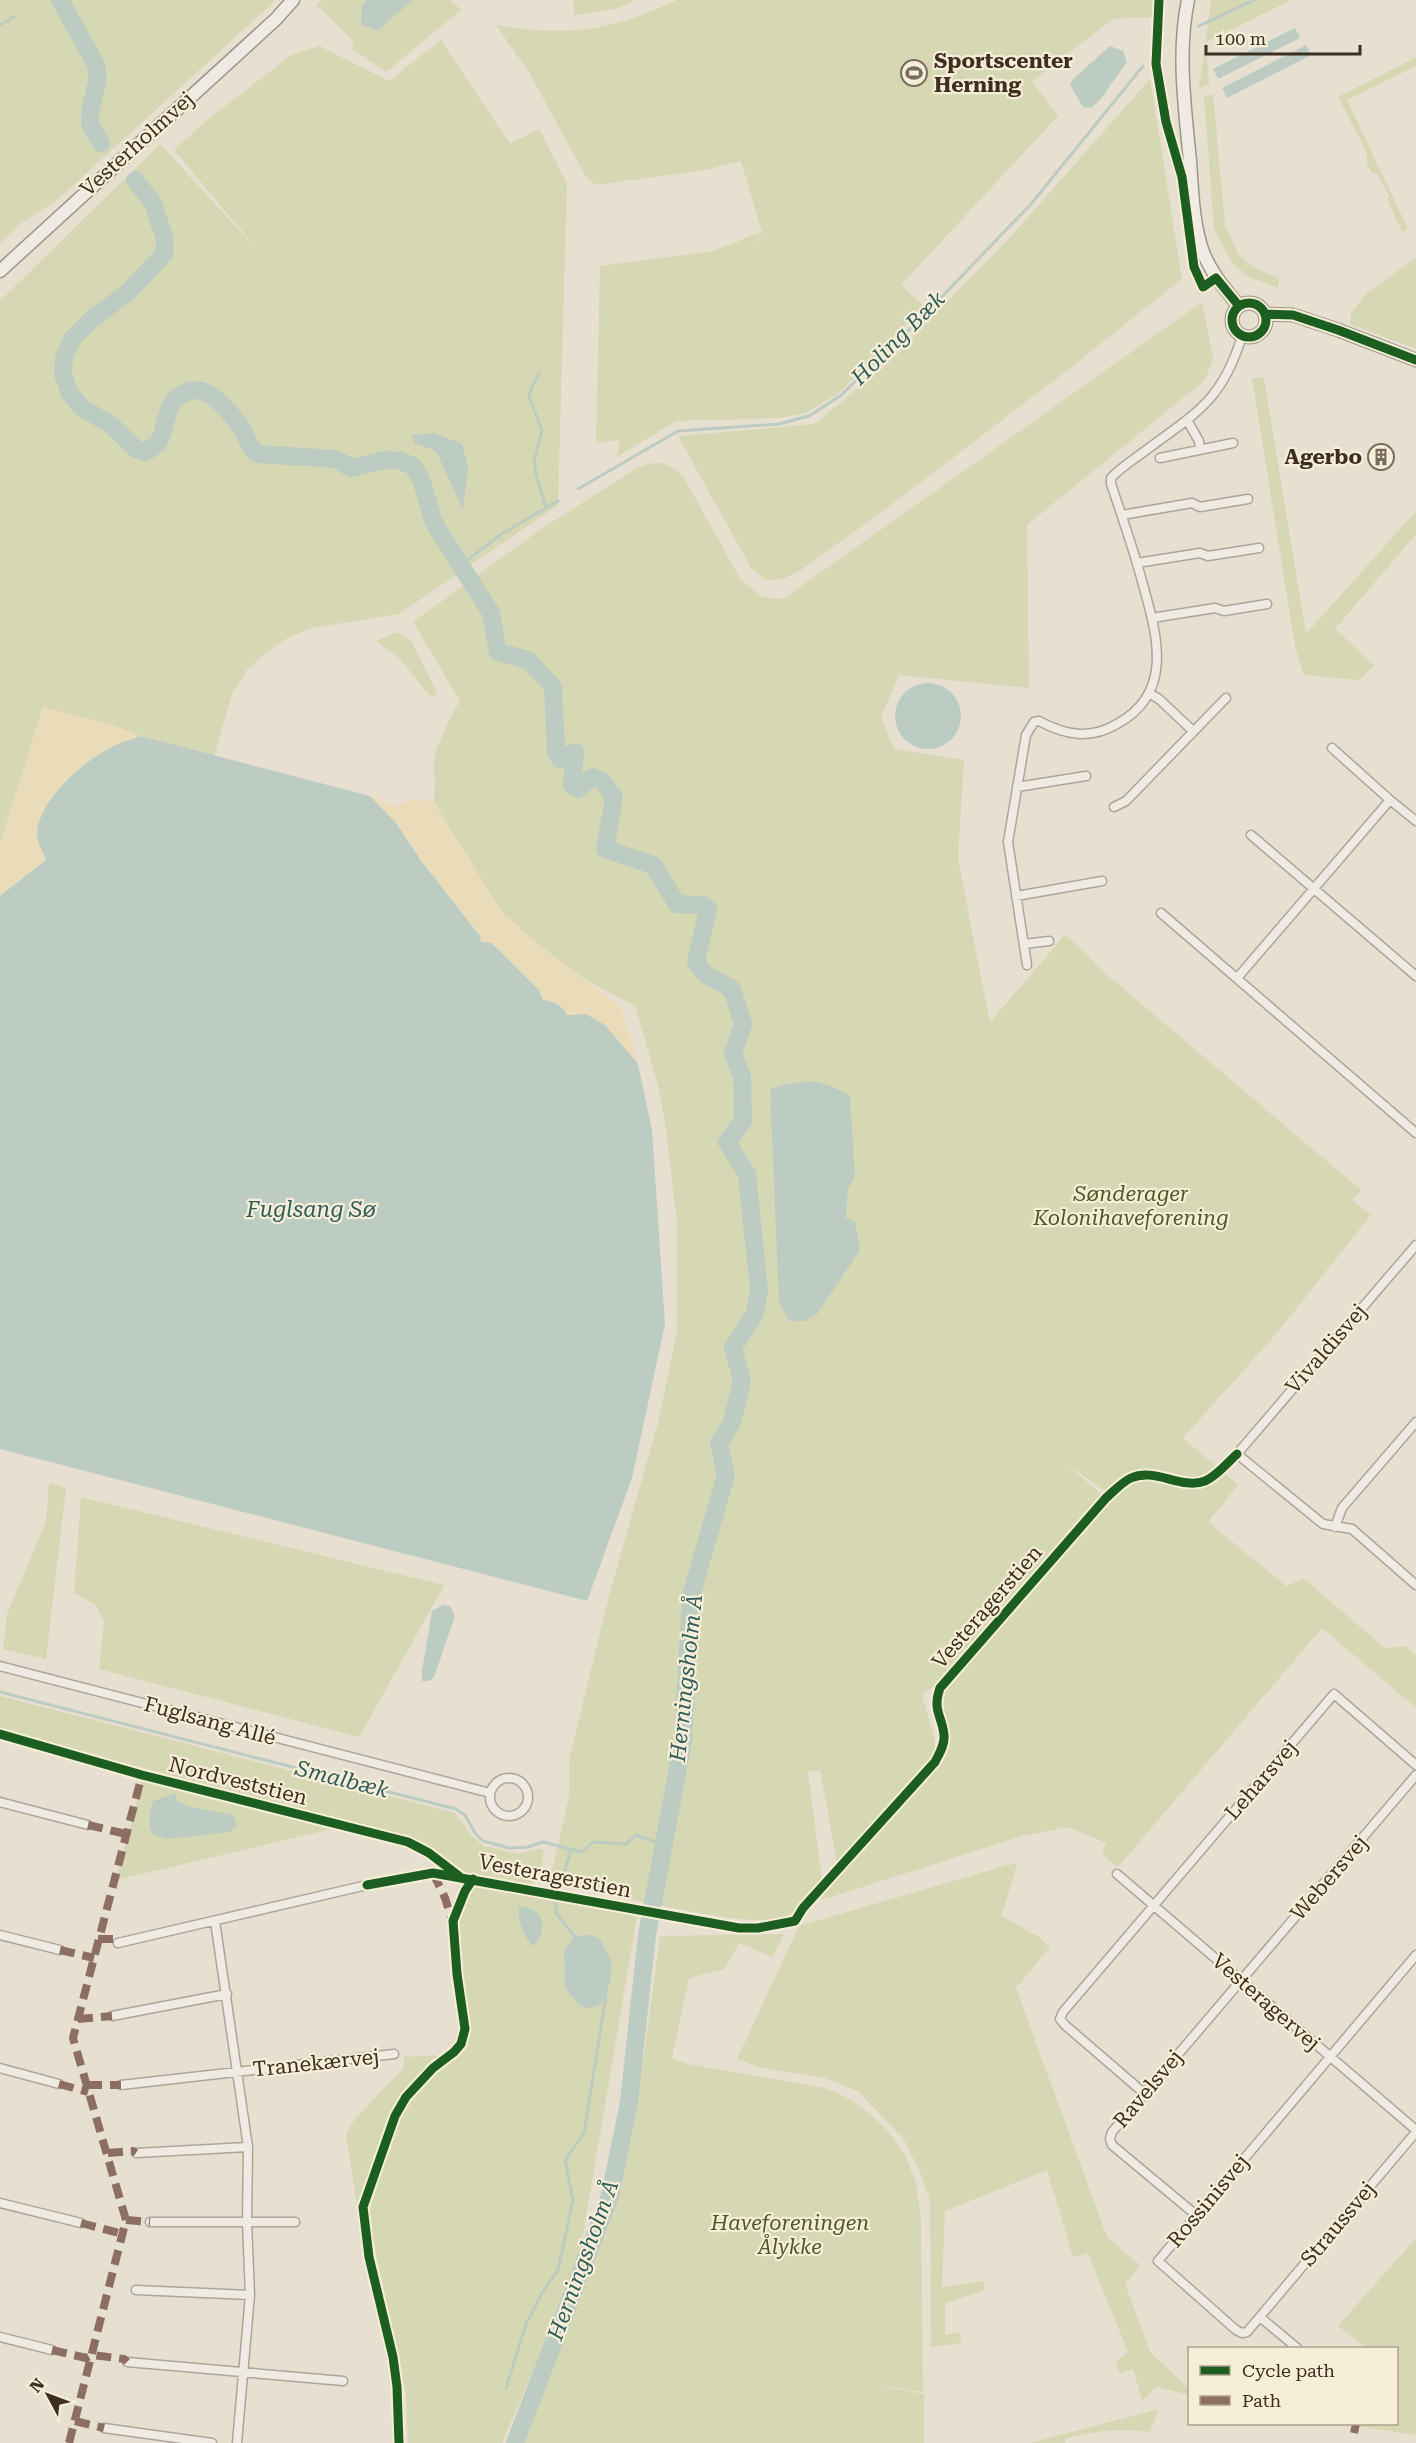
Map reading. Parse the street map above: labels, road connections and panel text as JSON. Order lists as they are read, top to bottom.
{
  "streets": {
    "street": [
      "Vesterholmvej",
      "Vivaldisvej",
      "Fuglsang Allé",
      "Leharsvej",
      "Webersvej",
      "Vesteragervej",
      "Tranekærvej",
      "Ravelsvej",
      "Rossinisvej",
      "Straussvej"
    ],
    "cycle path": ["Vesteragerstien", "Nordveststien"]
  },
  "crossings": [
    ["Leharsvej", "Vesteragervej"],
    ["Webersvej", "Vesteragervej"],
    ["Webersvej", "Ravelsvej"],
    ["Vesteragervej", "Ravelsvej"],
    ["Vesteragervej", "Rossinisvej"],
    ["Vesteragervej", "Straussvej"],
    ["Ravelsvej", "Rossinisvej"],
    ["Rossinisvej", "Straussvej"]
  ],
  "water": [
    "Holing Bæk",
    "Fuglsang Sø",
    "Herningsholm Å",
    "Smalbæk"
  ],
  "parks": ["Sønderager Kolonihaveforening", "Haveforeningen Ålykke"],
  "places": {
    "sports": ["Sportscenter Herning"],
    "building": ["Agerbo"]
  },
  "legend": ["Cycle path", "Path"],
  "scale_bar": "100 m",
  "north": "top left"
}
